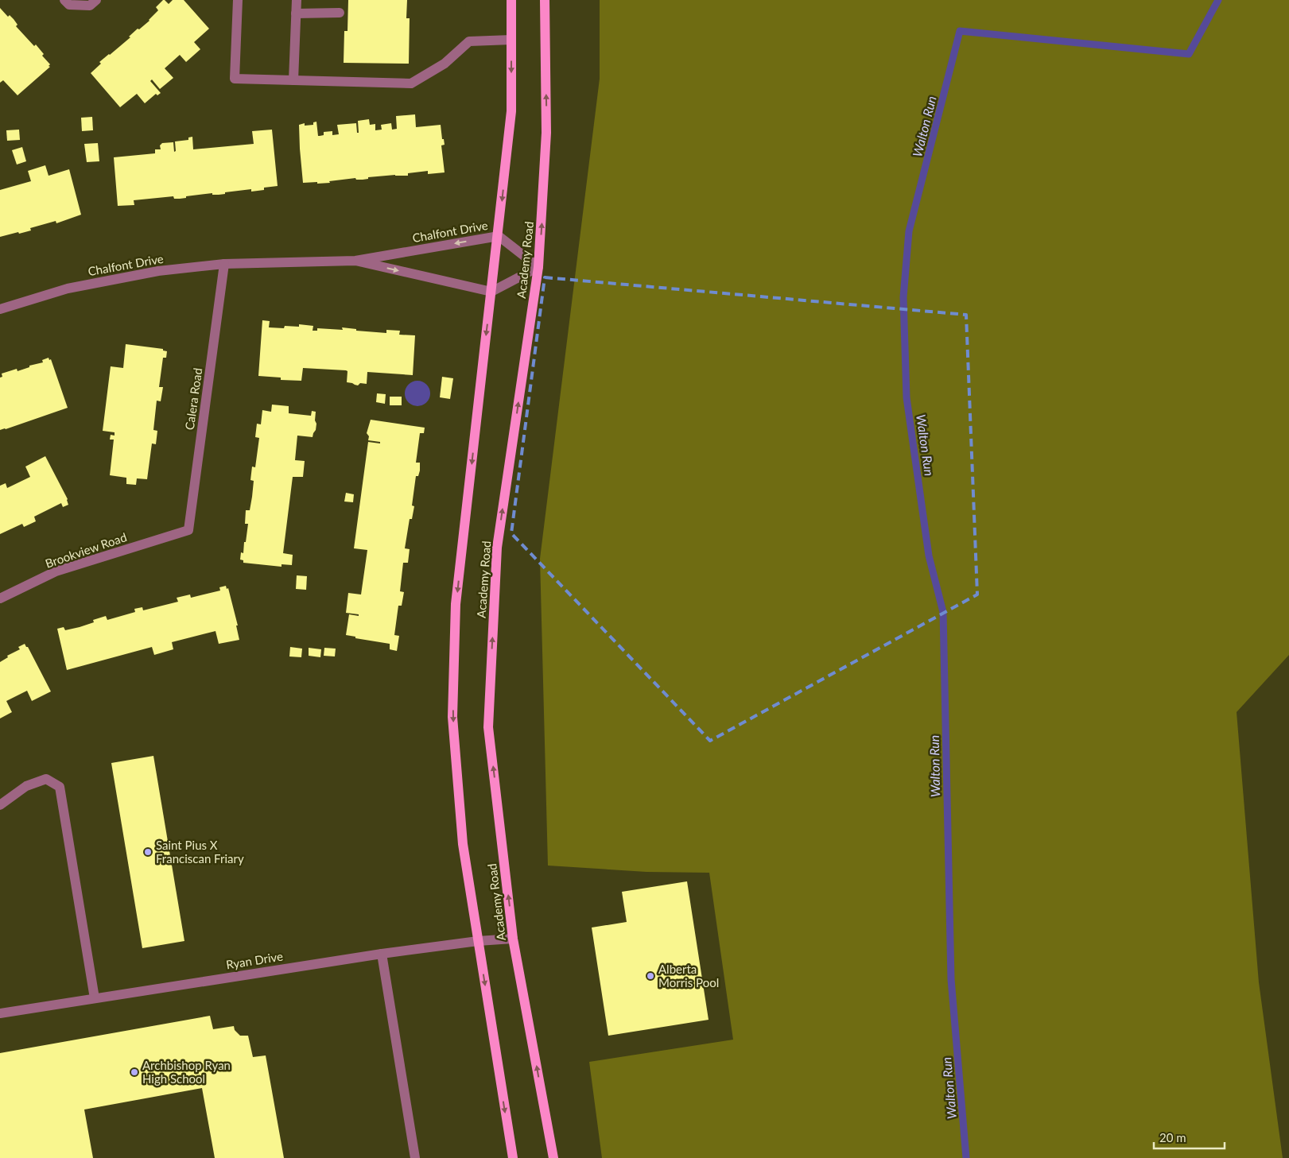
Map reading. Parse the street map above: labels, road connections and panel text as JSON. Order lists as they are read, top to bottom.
{
  "streets": {
    "main road": ["Academy Road"],
    "street": [
      "Chalfont Drive",
      "Calera Road",
      "Brookview Road",
      "Ryan Drive"
    ]
  },
  "crossings": [
    ["Chalfont Drive", "Academy Road"],
    ["Chalfont Drive", "Calera Road"],
    ["Academy Road", "Ryan Drive"],
    ["Calera Road", "Brookview Road"]
  ],
  "water": ["Walton Run"],
  "places": ["Saint Pius X Franciscan Friary", "Alberta Morris Pool", "Archbishop Ryan High School"],
  "scale_bar": "20 m"
}
